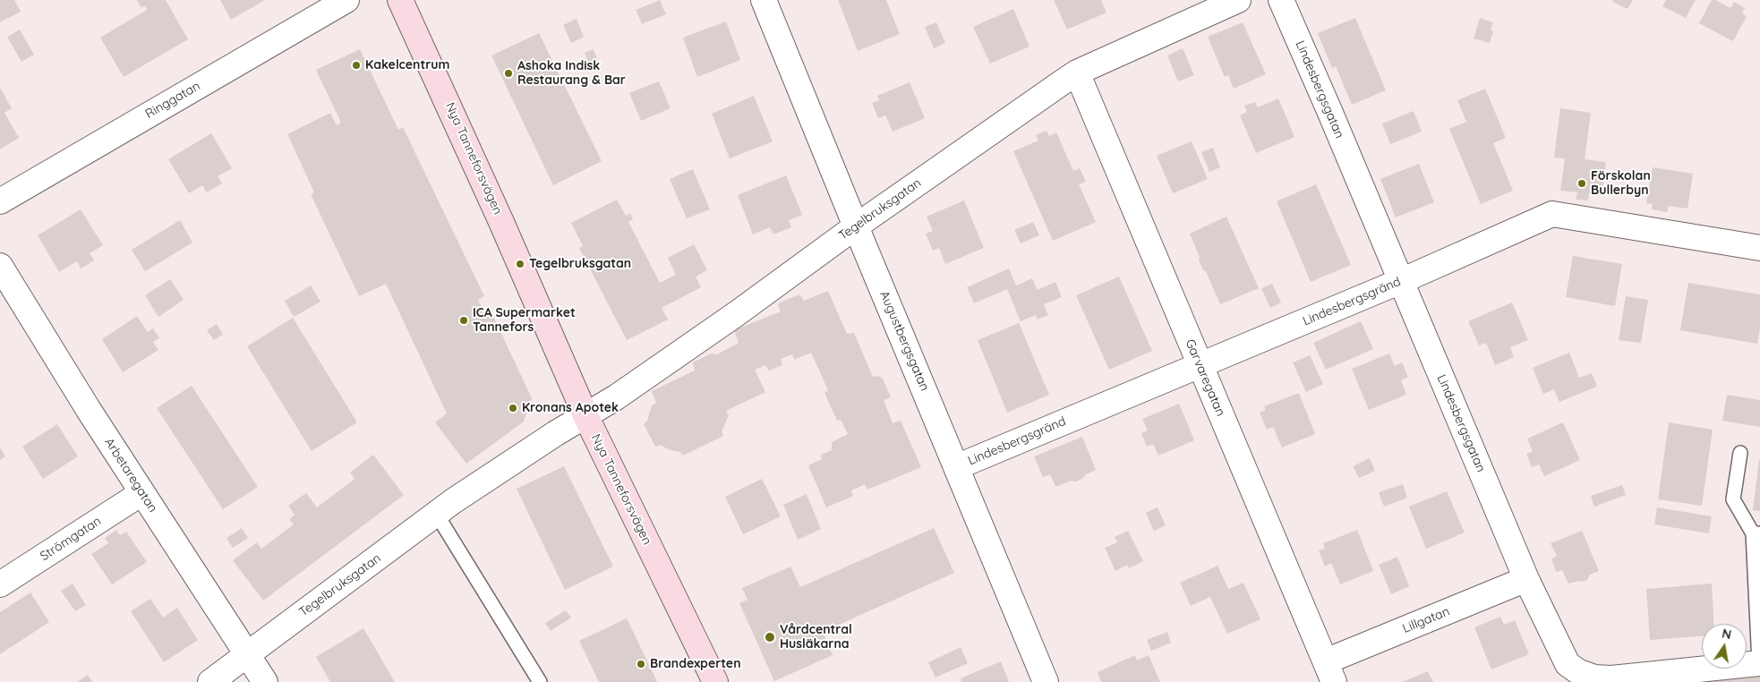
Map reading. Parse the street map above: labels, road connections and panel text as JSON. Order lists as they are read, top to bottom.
{
  "streets": {
    "main road": ["Nya Tanneforsvägen"],
    "street": [
      "Lindesbergsgatan",
      "Ringgatan",
      "Tegelbruksgatan",
      "Lindesbergsgränd",
      "Augustbergsgatan",
      "Garvaregatan",
      "Arbetaregatan",
      "Strömgatan",
      "Lillgatan"
    ]
  },
  "crossings": [
    ["Lindesbergsgatan", "Lindesbergsgränd"],
    ["Lindesbergsgatan", "Lillgatan"],
    ["Nya Tanneforsvägen", "Tegelbruksgatan"],
    ["Tegelbruksgatan", "Augustbergsgatan"],
    ["Tegelbruksgatan", "Garvaregatan"],
    ["Tegelbruksgatan", "Arbetaregatan"],
    ["Lindesbergsgränd", "Augustbergsgatan"],
    ["Lindesbergsgränd", "Garvaregatan"],
    ["Garvaregatan", "Lillgatan"],
    ["Arbetaregatan", "Strömgatan"]
  ],
  "places": [
    "Kakelcentrum",
    "Ashoka Indisk Restaurang & Bar",
    "Förskolan Bullerbyn",
    "Tegelbruksgatan",
    "ICA Supermarket Tannefors",
    "Kronans Apotek",
    "Vårdcentral Husläkarna",
    "Brandexperten"
  ],
  "north": "top"
}
